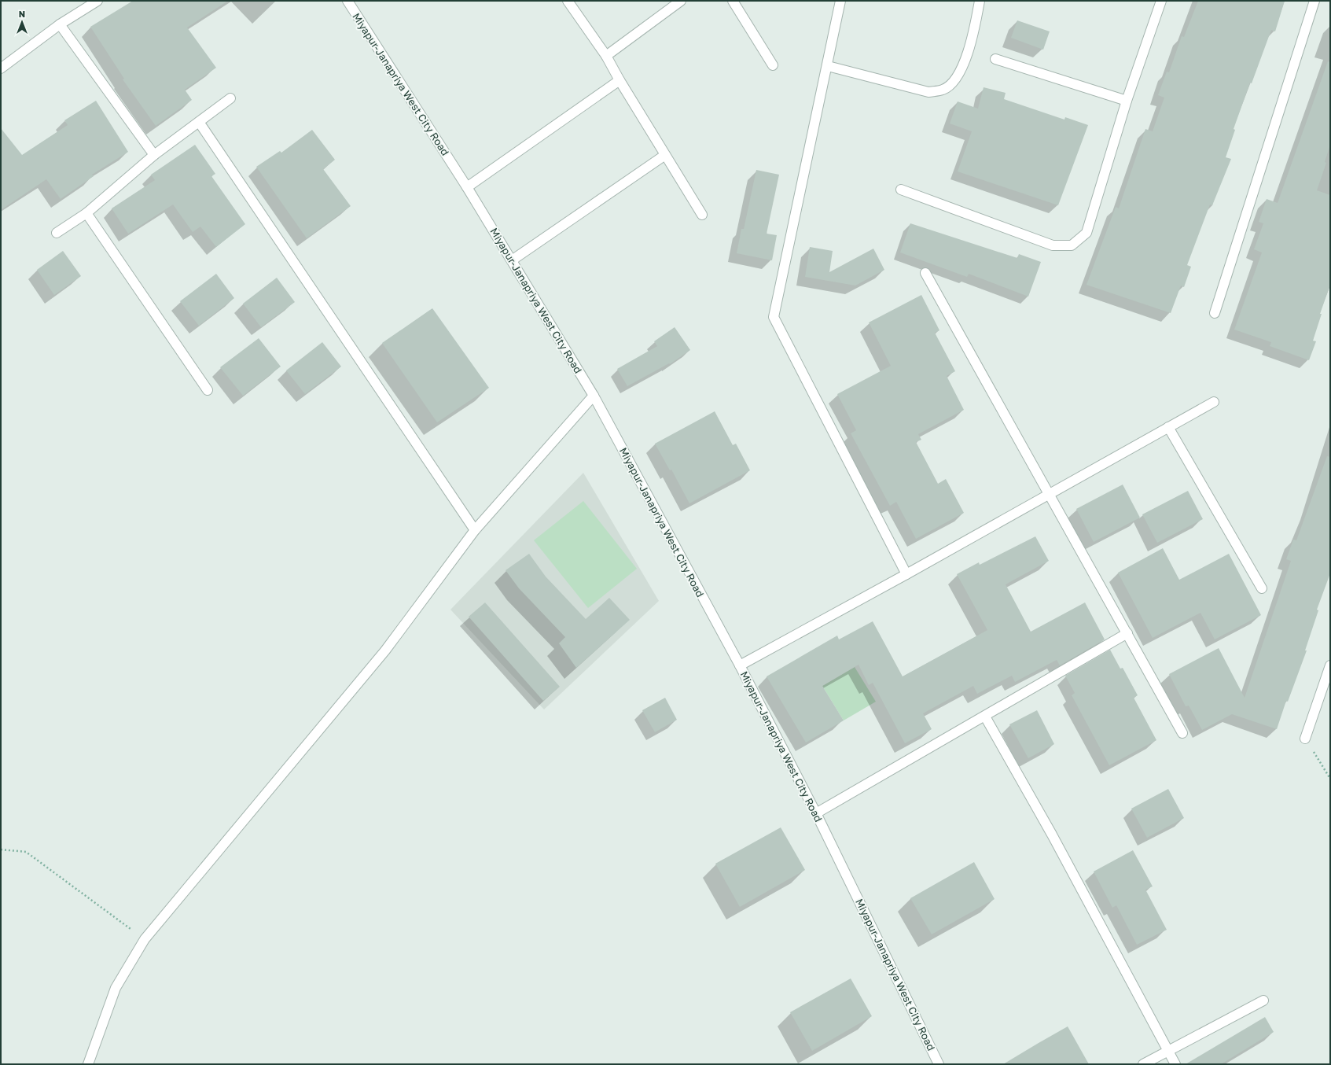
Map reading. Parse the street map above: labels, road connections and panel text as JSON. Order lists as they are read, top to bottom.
{
  "streets": {
    "street": ["Miyapur-Janapriya West City Road"]
  },
  "north": "top"
}
